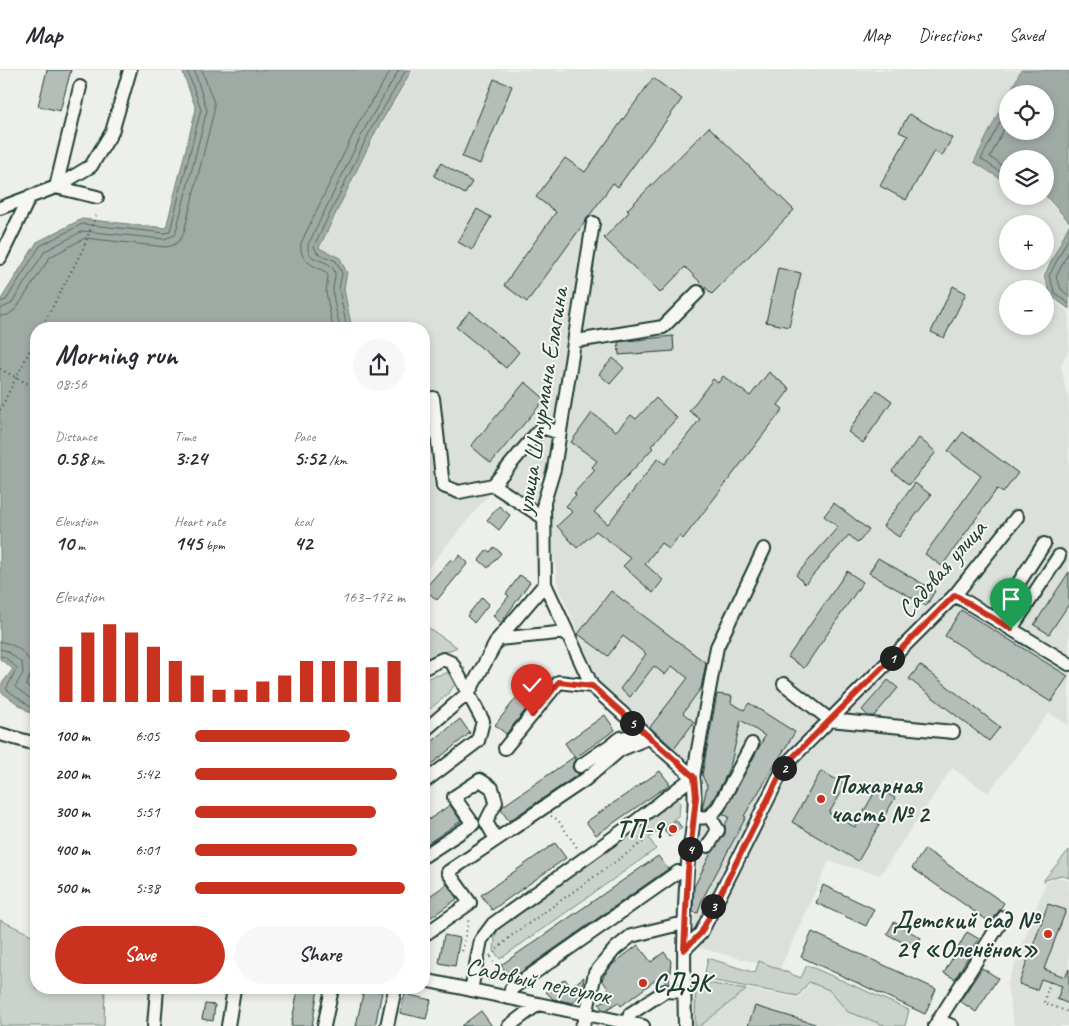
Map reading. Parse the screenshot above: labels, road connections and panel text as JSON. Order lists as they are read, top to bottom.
{
  "streets": {
    "street": ["улица Штурмана Елагина", "Садовая улица", "Садовый переулок"]
  },
  "places": [
    "Пожарная часть № 2",
    "ТП-9",
    "Детский сад № 29 «Оленёнок»",
    "СДЭК"
  ],
  "page": {
    "header": "Map",
    "nav": ["Map", "Directions", "Saved"],
    "map_buttons": ["+", "−"],
    "heading": ["Morning run", "08:56"],
    "stats": [
      ["Distance", "0.58 km"],
      ["Time", "3:24"],
      ["Pace", "5:52 /km"],
      ["Elevation", "10 m"],
      ["Heart rate", "145 bpm"],
      ["kcal", "42"]
    ],
    "chart": ["Elevation", "163–172 m"],
    "pins": [
      "1",
      "5",
      "2",
      "4",
      "3"
    ],
    "list": [
      {
        "name": "100 m",
        "note": "6:05"
      },
      {
        "name": "200 m",
        "note": "5:42"
      },
      {
        "name": "300 m",
        "note": "5:51"
      },
      {
        "name": "400 m",
        "note": "6:01"
      },
      {
        "name": "500 m",
        "note": "5:38"
      }
    ],
    "buttons": ["Save", "Share"]
  }
}
